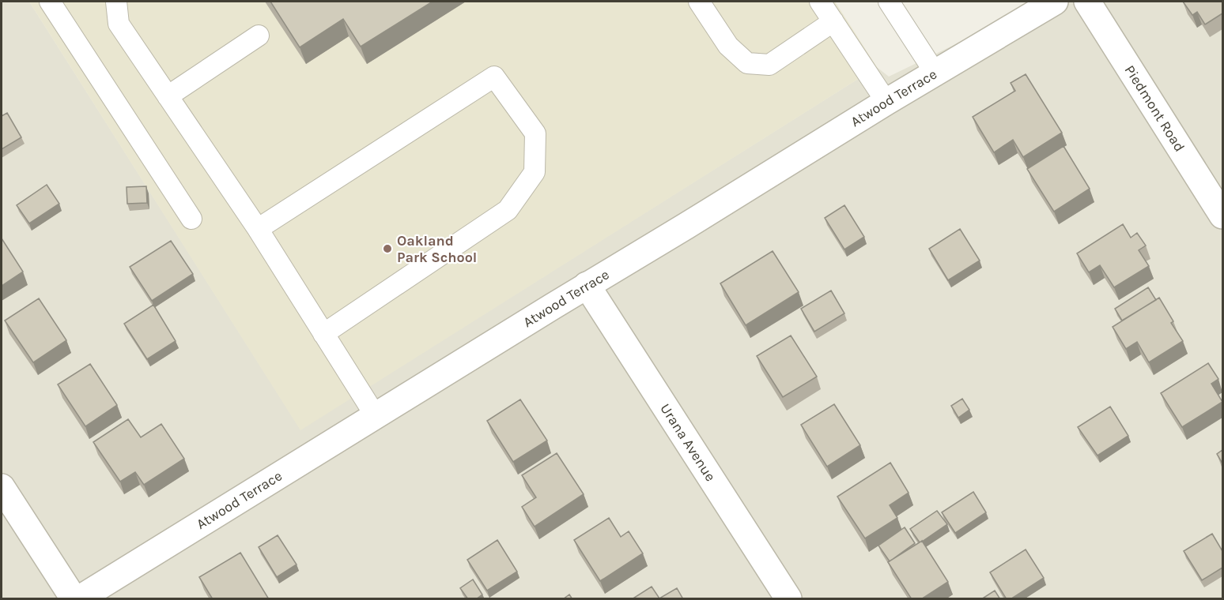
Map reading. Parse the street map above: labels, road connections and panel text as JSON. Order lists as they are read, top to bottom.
{
  "streets": {
    "street": ["Atwood Terrace", "Piedmont Road", "Urana Avenue"]
  },
  "crossings": [
    ["Atwood Terrace", "Urana Avenue"]
  ],
  "places": ["Oakland Park School"]
}
